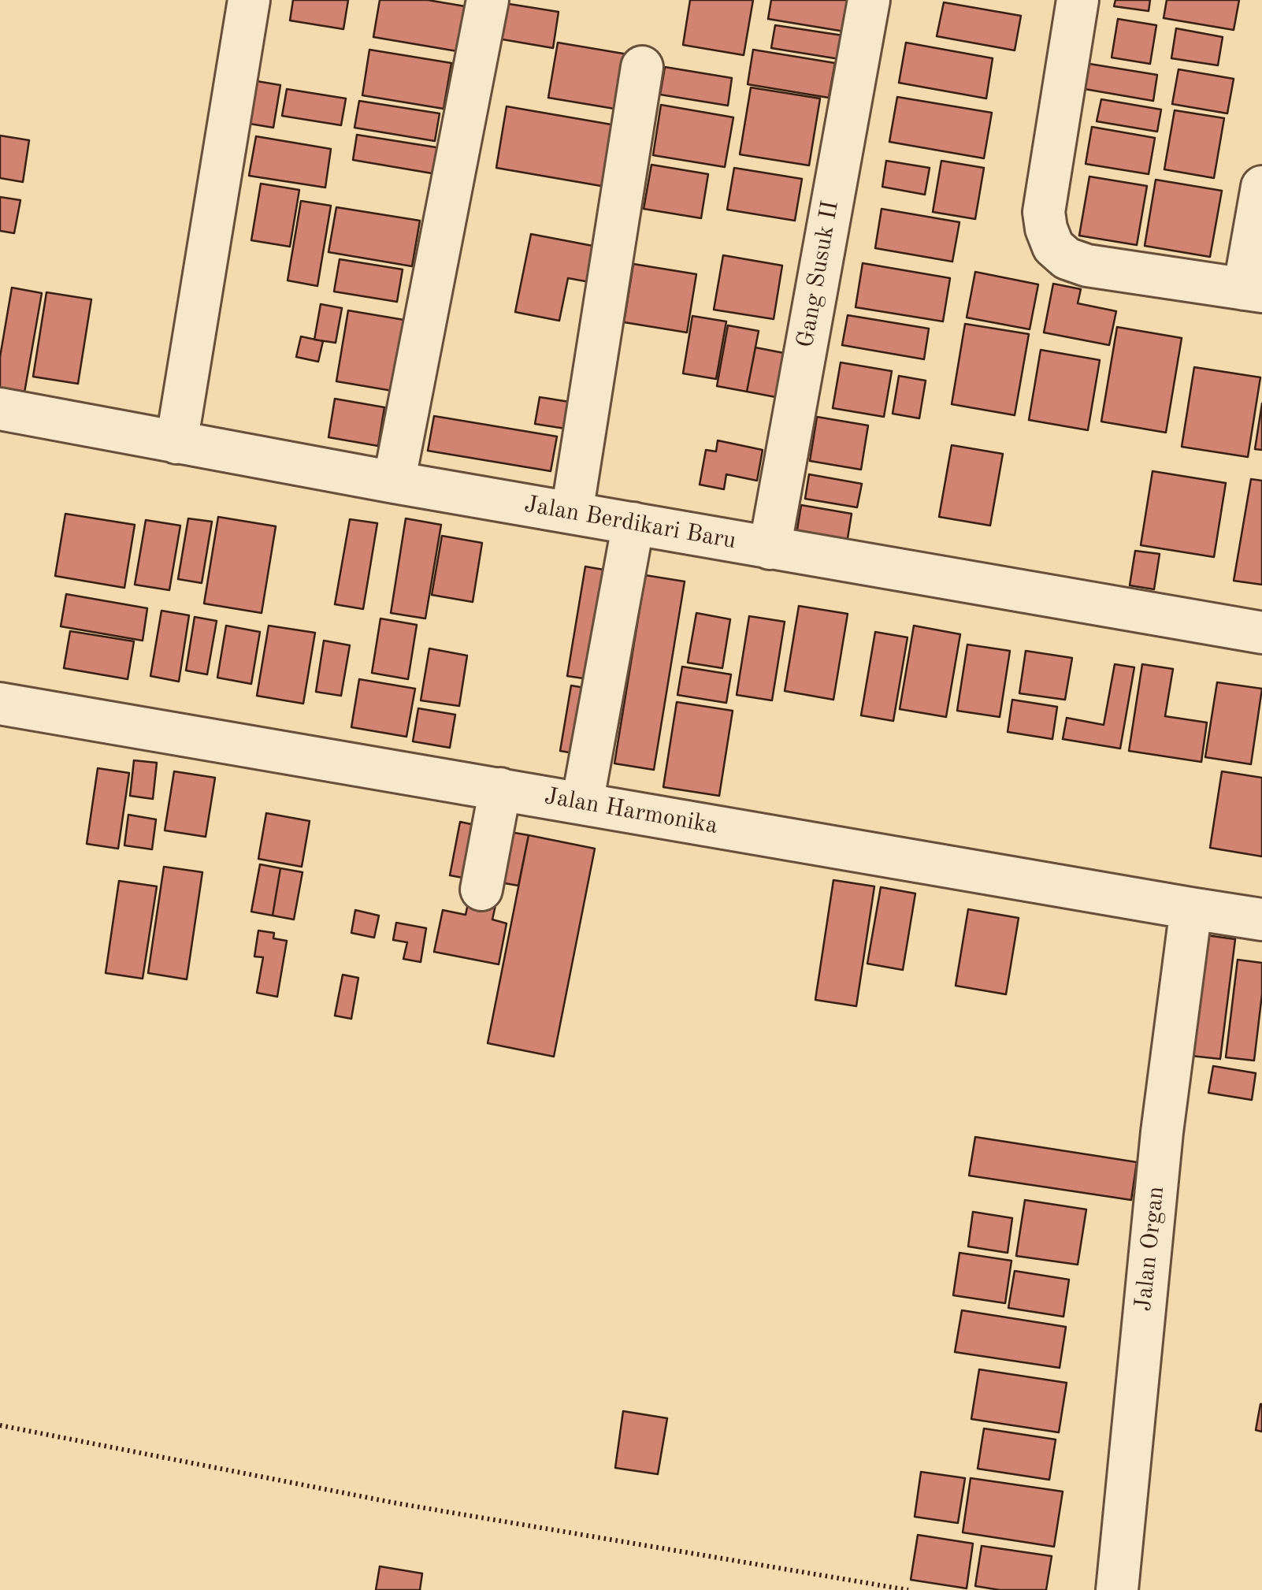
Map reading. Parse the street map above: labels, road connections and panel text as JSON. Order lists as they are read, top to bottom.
{
  "streets": {
    "street": [
      "Gang Susuk II",
      "Jalan Berdikari Baru",
      "Jalan Harmonika",
      "Jalan Organ"
    ]
  },
  "crossings": [
    ["Gang Susuk II", "Jalan Berdikari Baru"],
    ["Jalan Harmonika", "Jalan Organ"]
  ]
}
